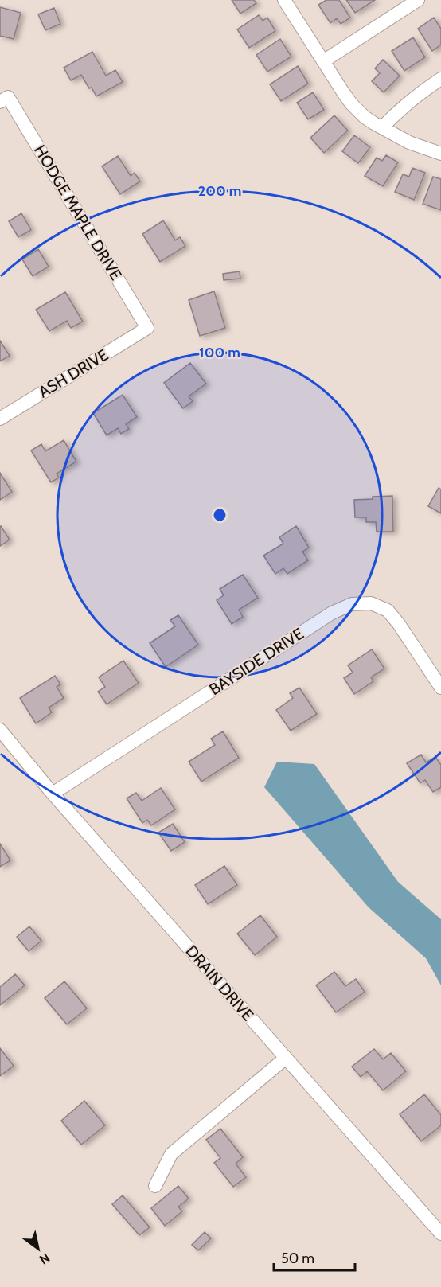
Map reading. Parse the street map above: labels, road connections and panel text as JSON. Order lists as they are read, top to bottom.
{
  "streets": {
    "street": [
      "HODGE MAPLE DRIVE",
      "ASH DRIVE",
      "BAYSIDE DRIVE",
      "DRAIN DRIVE"
    ]
  },
  "crossings": [
    ["HODGE MAPLE DRIVE", "ASH DRIVE"],
    ["BAYSIDE DRIVE", "DRAIN DRIVE"]
  ],
  "scale_bar": "50 m",
  "north": "bottom right",
  "rings": ["200 m", "100 m"]
}
